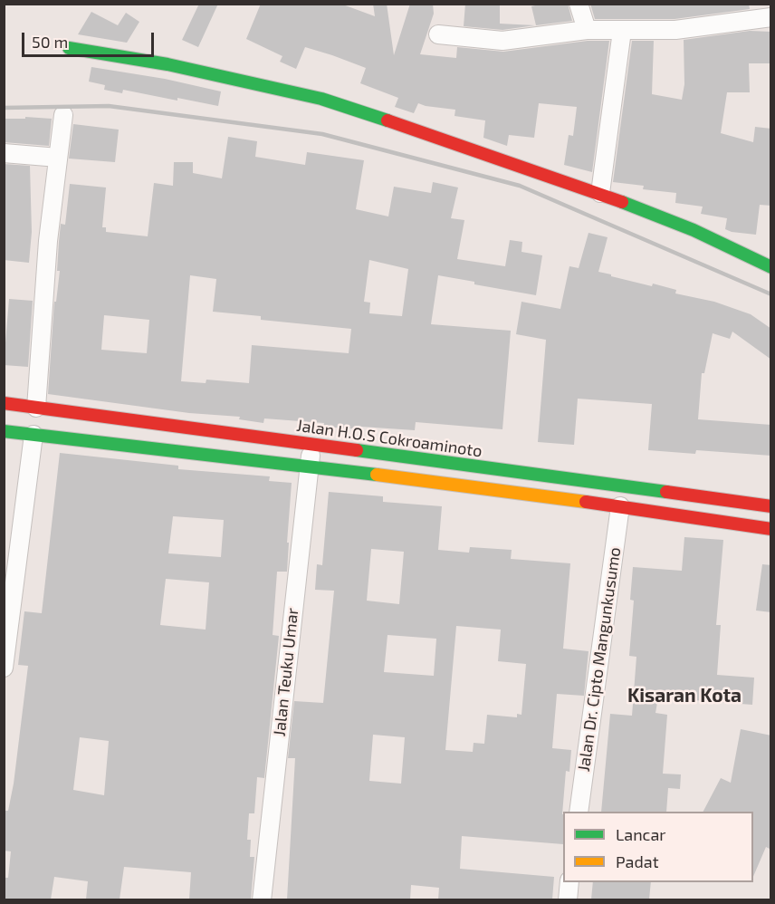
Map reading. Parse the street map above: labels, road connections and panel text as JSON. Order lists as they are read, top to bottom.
{
  "streets": {
    "main road": ["Jalan H.O.S Cokroaminoto"],
    "street": ["Jalan Dr. Cipto Mangunkusumo", "Jalan Teuku Umar"]
  },
  "crossings": [
    ["Jalan H.O.S Cokroaminoto", "Jalan Teuku Umar"]
  ],
  "districts": ["Kisaran Kota"],
  "legend": ["Lancar", "Padat"],
  "scale_bar": "50 m"
}
